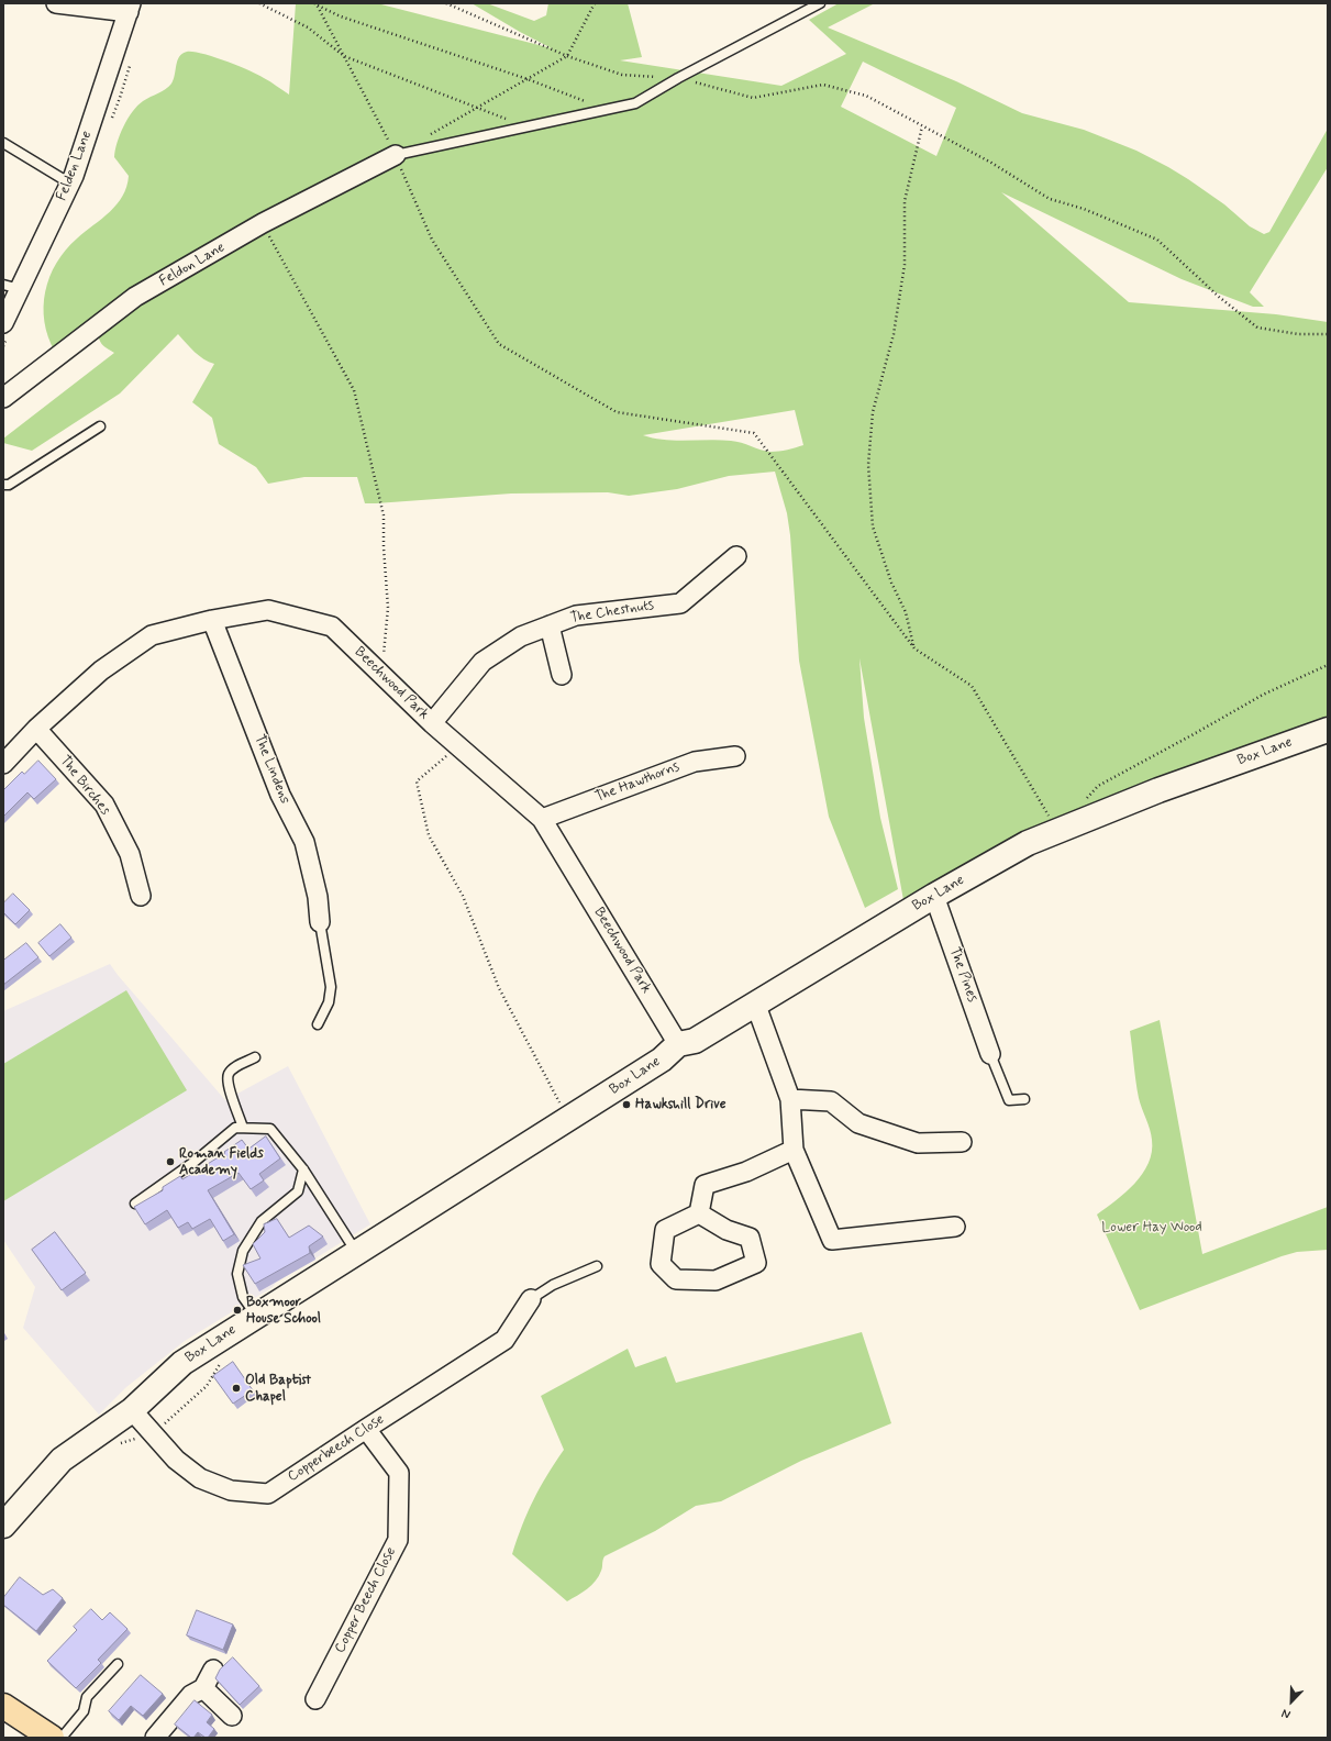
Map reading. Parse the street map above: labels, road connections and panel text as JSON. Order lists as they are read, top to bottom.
{
  "streets": {
    "main road": ["Box Lane"],
    "street": [
      "Felden Lane",
      "Feldon Lane",
      "The Chestnuts",
      "Beechwood Park",
      "The Lindens",
      "The Hawthorns",
      "The Birches",
      "The Pines",
      "Copperbeech Close",
      "Copper Beech Close"
    ]
  },
  "crossings": [
    ["The Chestnuts", "Beechwood Park"],
    ["Beechwood Park", "Box Lane"],
    ["Beechwood Park", "The Lindens"],
    ["Beechwood Park", "The Hawthorns"],
    ["Beechwood Park", "The Birches"],
    ["Box Lane", "The Pines"],
    ["Box Lane", "Copperbeech Close"],
    ["Copperbeech Close", "Copper Beech Close"]
  ],
  "parks": ["Lower Hay Wood"],
  "places": [
    "Hawkshill Drive",
    "Roman Fields Academy",
    "Boxmoor House School",
    "Old Baptist Chapel"
  ],
  "north": "bottom left"
}
